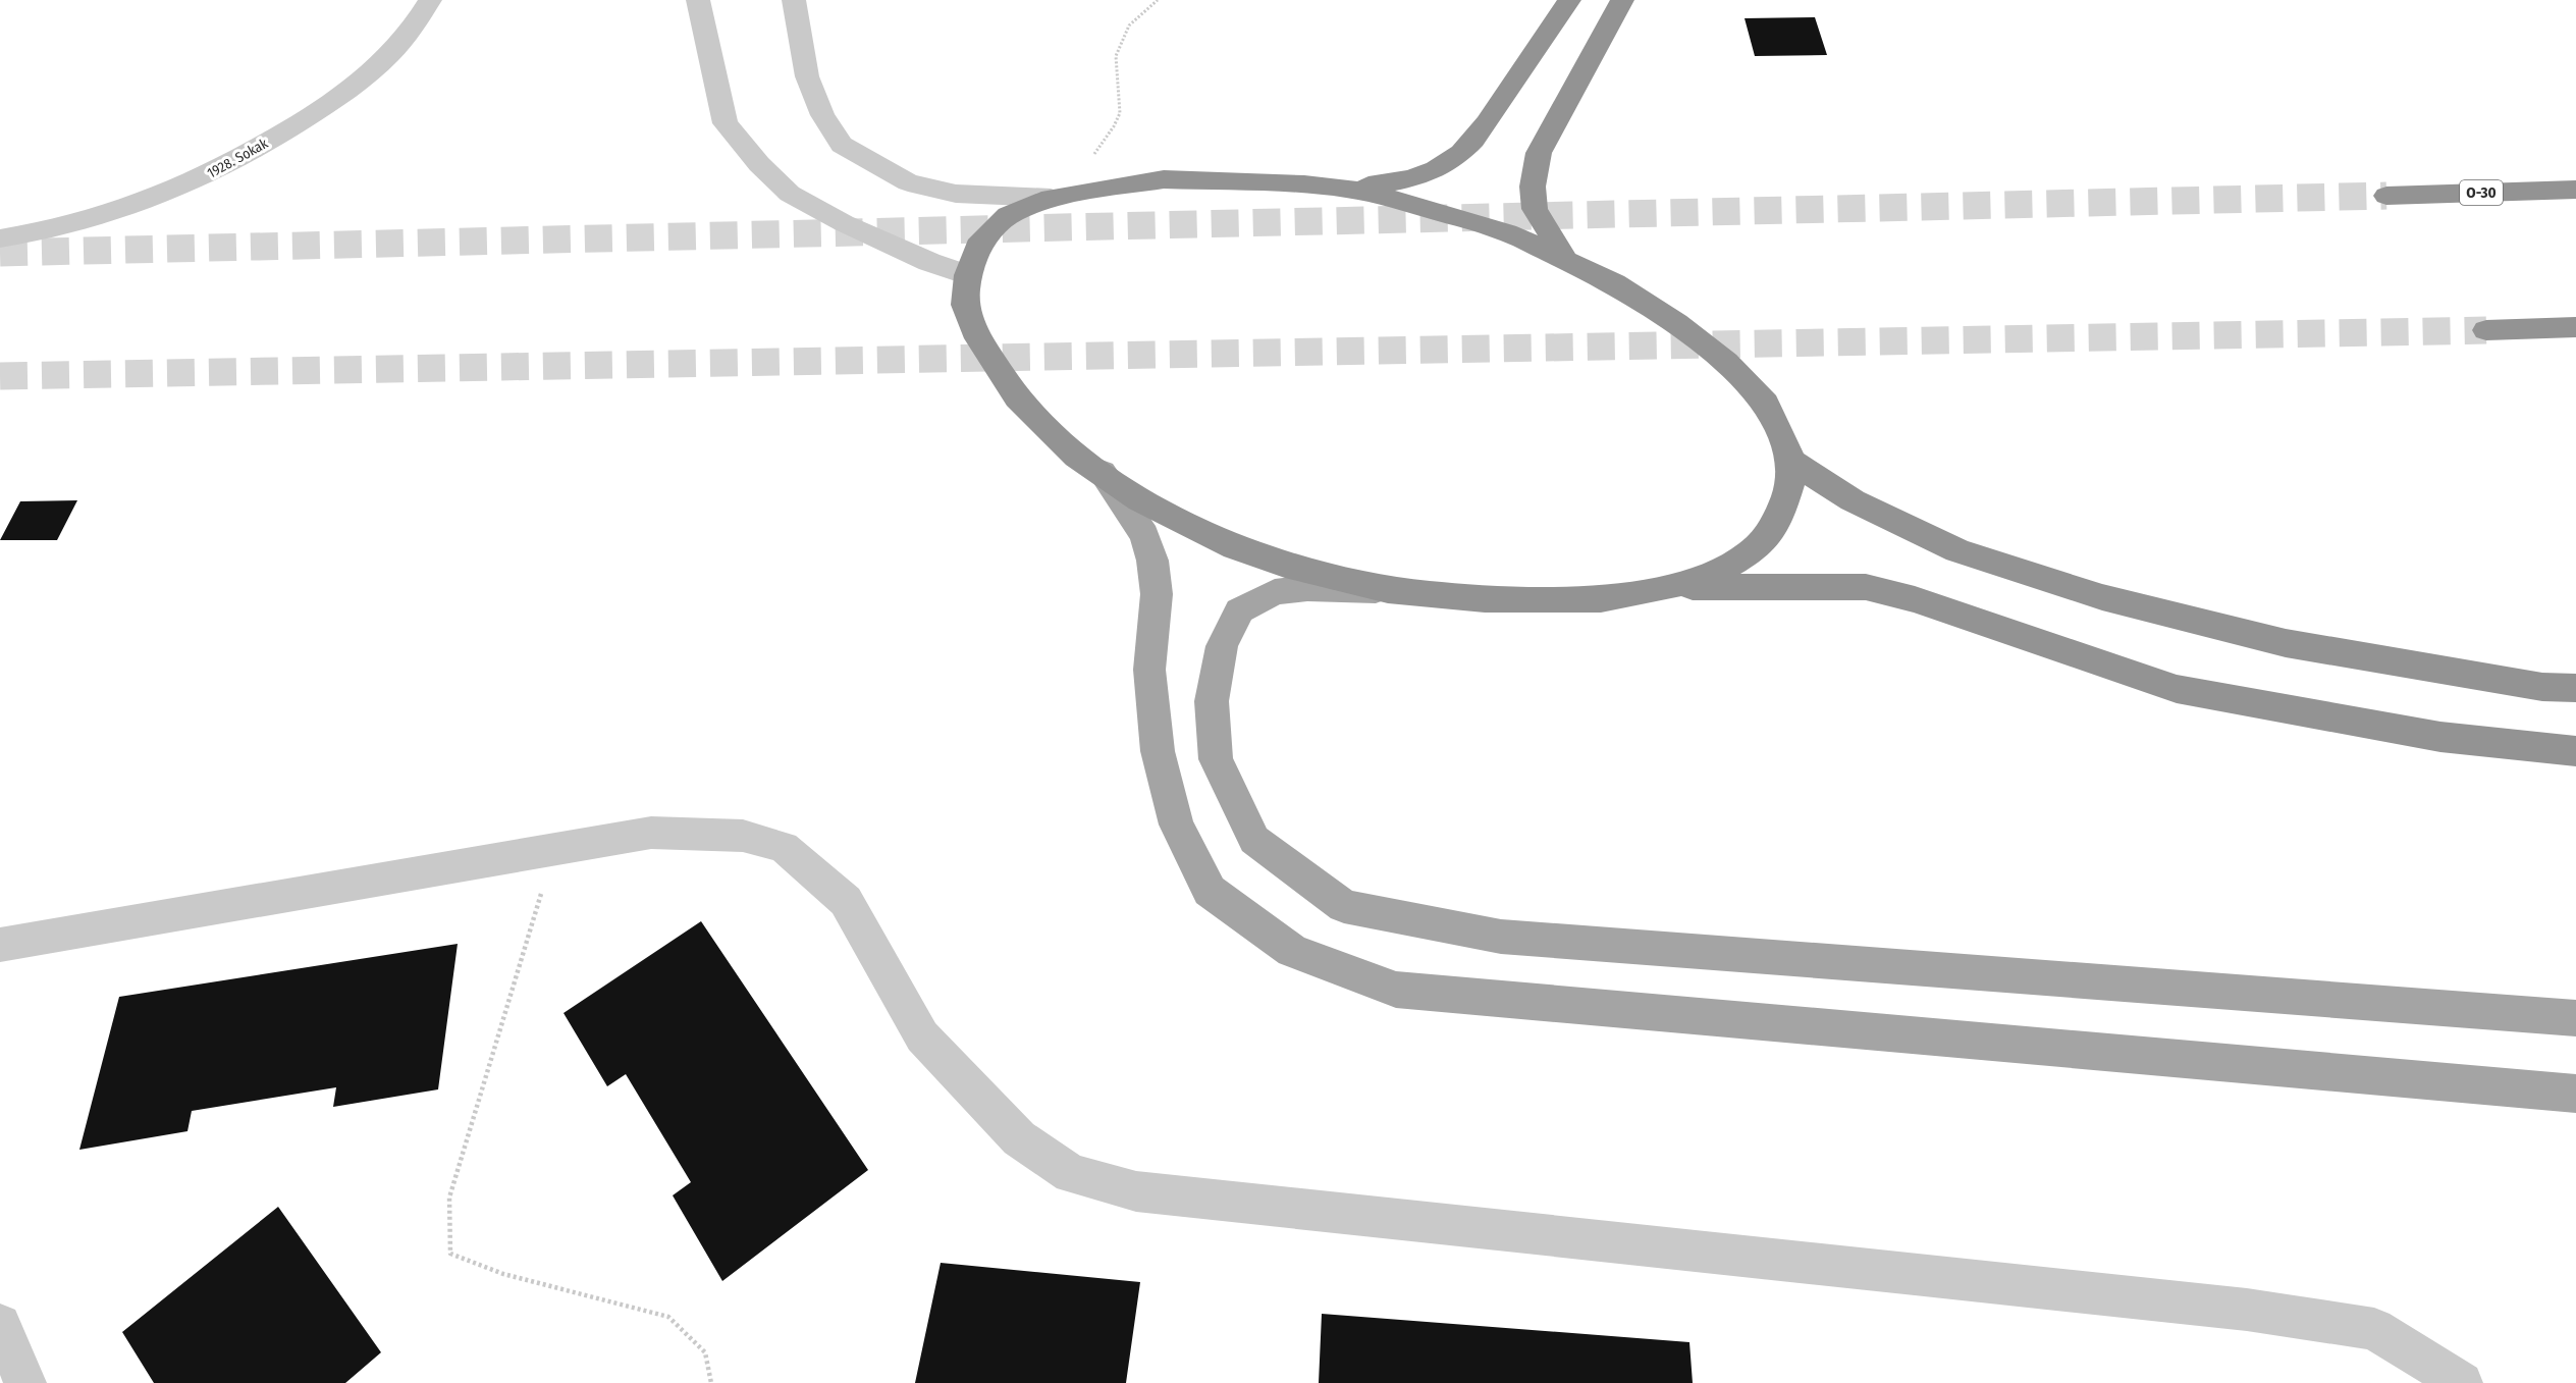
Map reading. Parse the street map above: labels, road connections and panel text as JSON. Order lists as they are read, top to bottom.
{
  "streets": {
    "highway": ["O-30"],
    "street": ["1928. Sokak"]
  }
}
